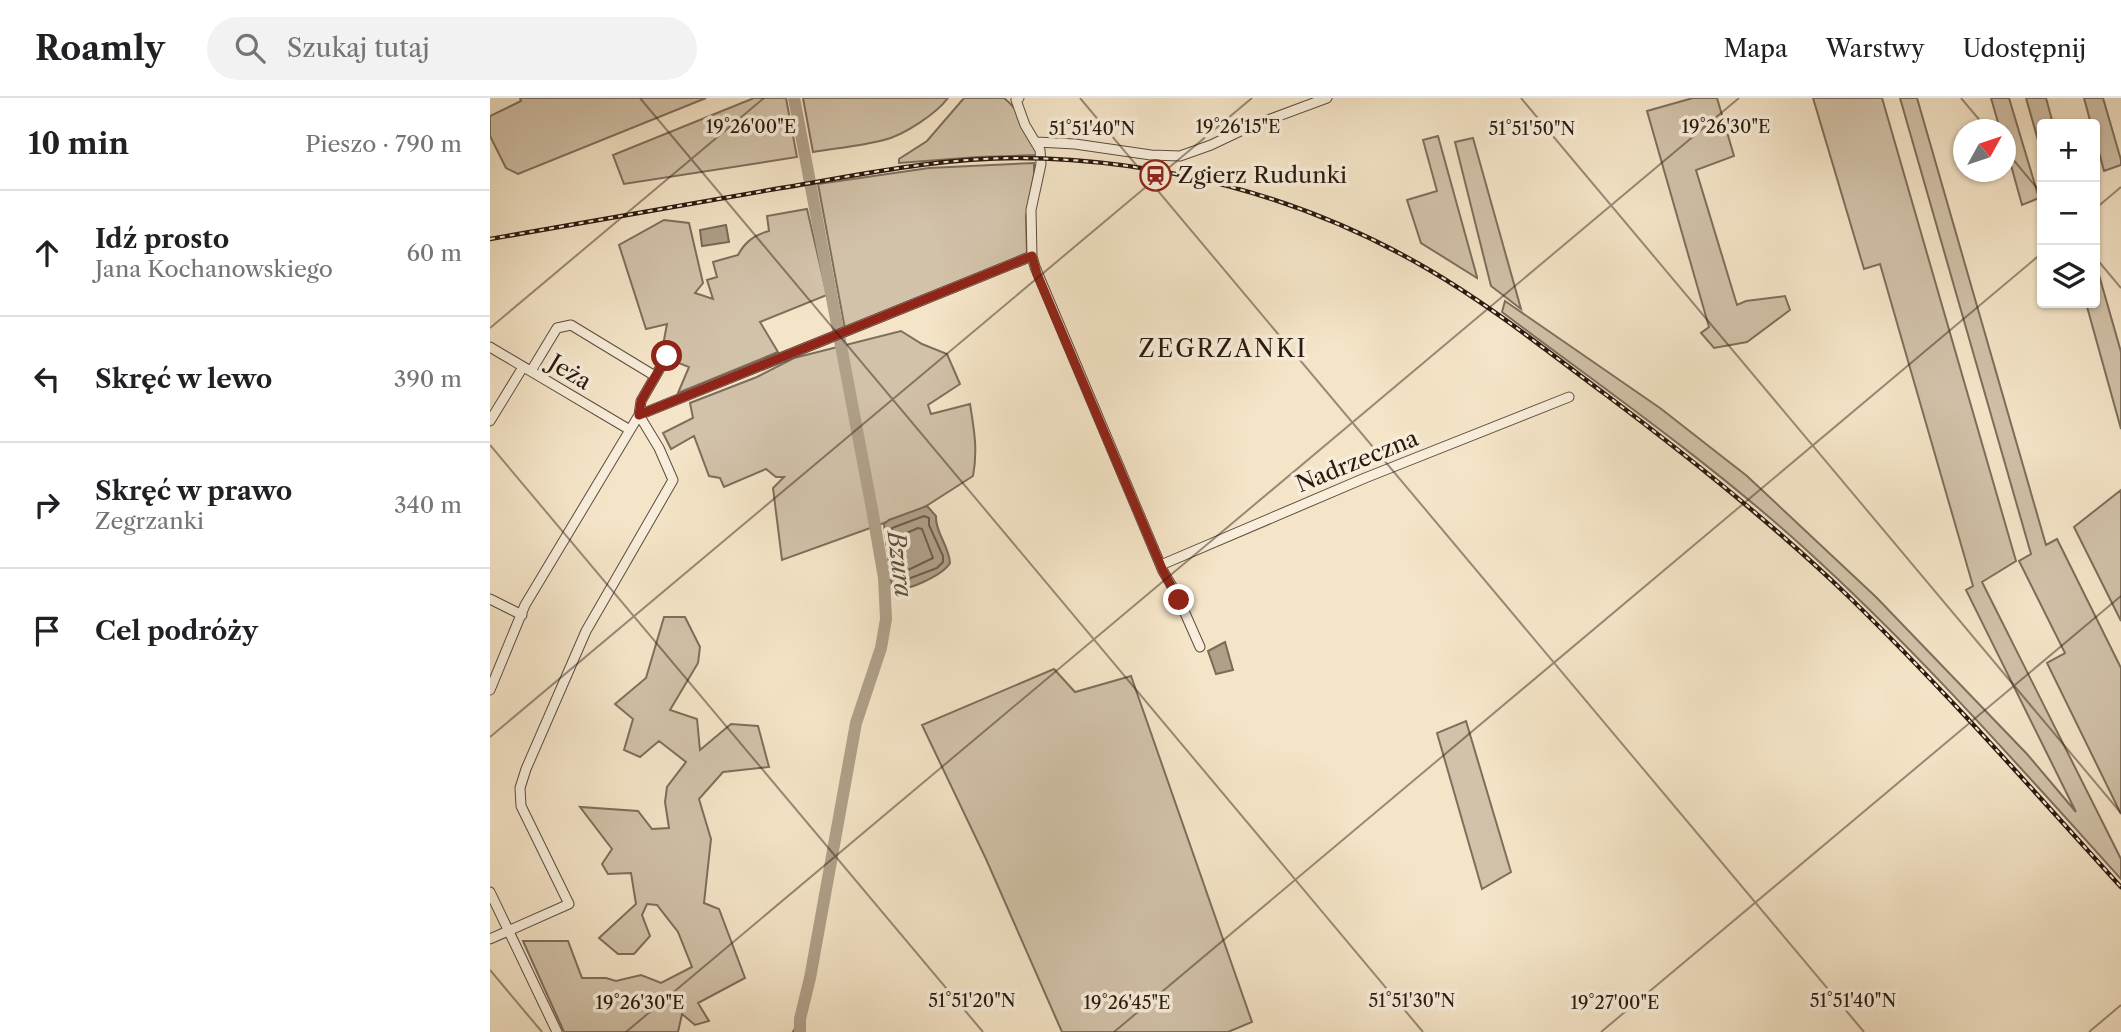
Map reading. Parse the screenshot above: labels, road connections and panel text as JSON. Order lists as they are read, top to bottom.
{
  "streets": {
    "street": ["Jeża", "Nadrzeczna"]
  },
  "districts": ["ZEGRZANKI"],
  "water": ["Bzura"],
  "places": {
    "station": ["Zgierz Rudunki"]
  },
  "north": "top right",
  "page": {
    "header": "Roamly",
    "search": "Szukaj tutaj",
    "nav": ["Mapa", "Warstwy", "Udostępnij"],
    "heading": ["10 min", "Pieszo · 790 m"],
    "map_buttons": ["+", "−"],
    "list": [
      ["Idź prosto", "Jana Kochanowskiego", "60 m"],
      ["Skręć w lewo", "390 m"],
      ["Skręć w prawo", "Zegrzanki", "340 m"],
      "Cel podróży"
    ]
  },
  "coordinates": [
    "19°26'15\"E",
    "19°26'30\"E",
    "19°26'00\"E",
    "51°51'40\"N",
    "51°51'50\"N",
    "51°51'20\"N",
    "51°51'30\"N",
    "19°26'45\"E",
    "19°27'00\"E"
  ]
}
